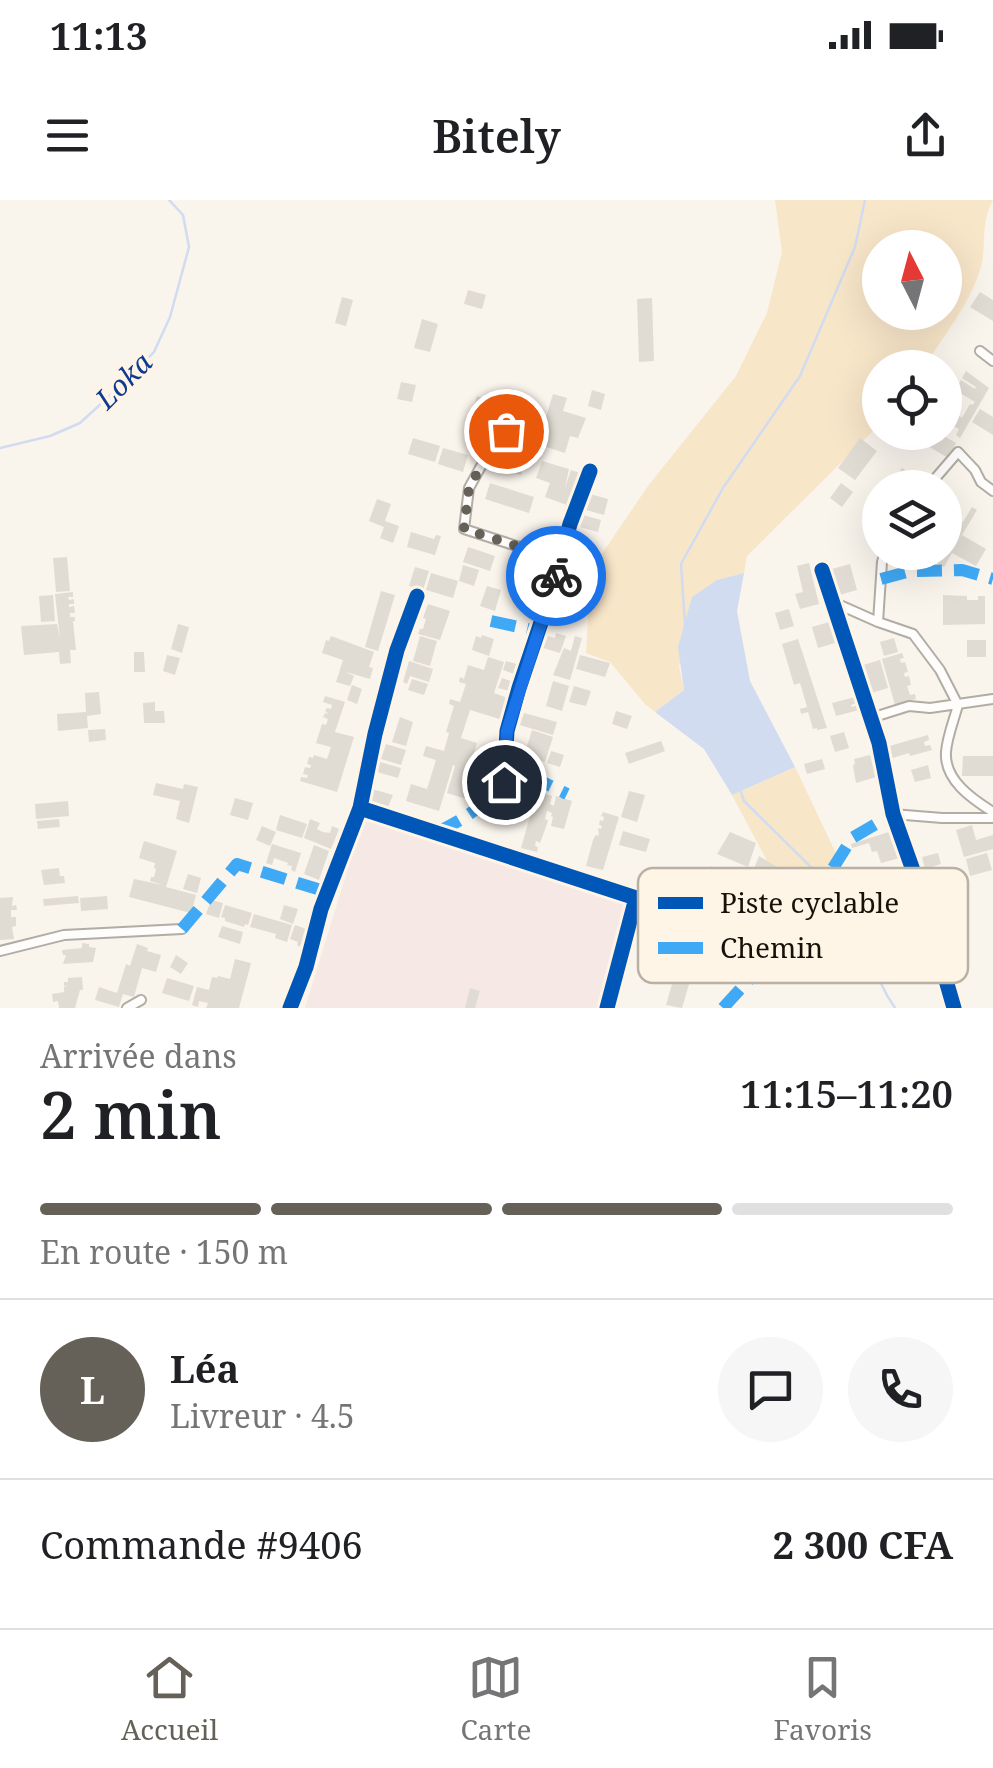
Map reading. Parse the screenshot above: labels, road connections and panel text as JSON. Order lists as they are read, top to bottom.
{
  "water": ["Loka"],
  "legend": ["Piste cyclable", "Chemin"],
  "north": "top",
  "page": {
    "status": "11:13",
    "header": "Bitely",
    "heading": ["2 min", "Arrivée dans", "11:15–11:20"],
    "panel": [
      "Léa",
      "Livreur · 4.5",
      "Commande #9406",
      "2 300 CFA"
    ],
    "bar": "En route · 150 m",
    "round": "L",
    "tabs": ["Accueil", "Carte", "Favoris"]
  }
}
